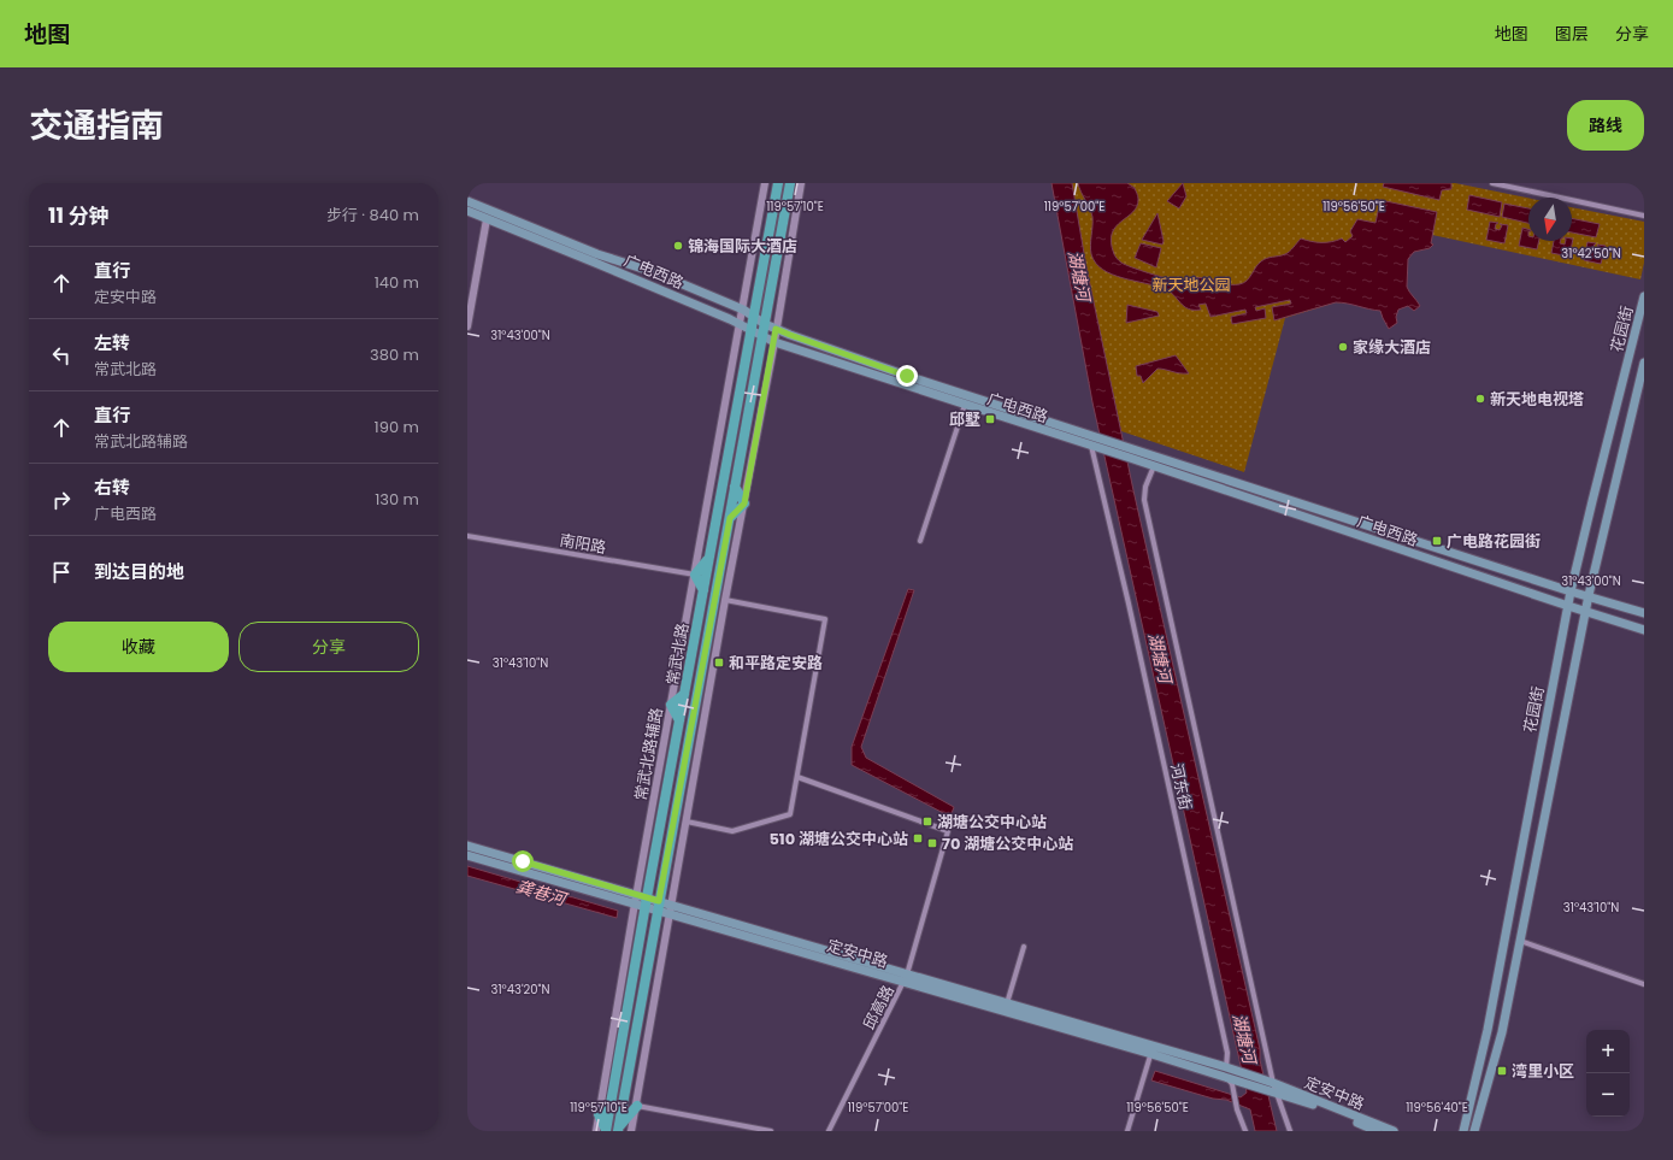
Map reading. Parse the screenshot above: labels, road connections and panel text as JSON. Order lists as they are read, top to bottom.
{
  "streets": {
    "main road": [
      "广电西路",
      "花园街",
      "常武北路",
      "定安中路"
    ],
    "street": [
      "南阳路",
      "常武北路辅路",
      "河东街",
      "邱高路"
    ]
  },
  "crossings": [
    ["广电西路", "花园街"],
    ["广电西路", "常武北路"],
    ["广电西路", "常武北路辅路"],
    ["广电西路", "河东街"],
    ["南阳路", "常武北路辅路"],
    ["常武北路", "定安中路"],
    ["常武北路辅路", "定安中路"],
    ["河东街", "定安中路"],
    ["定安中路", "邱高路"]
  ],
  "water": ["湖塘河", "龚巷河"],
  "parks": ["新天地公园"],
  "places": {
    "other": ["锦海国际大酒店", "家缘大酒店", "新天地电视塔"],
    "transit": [
      "邱墅",
      "广电路花园街",
      "和平路定安路",
      "湖塘公交中心站",
      "510 湖塘公交中心站",
      "70 湖塘公交中心站",
      "湾里小区"
    ]
  },
  "north": "bottom",
  "page": {
    "header": "地图",
    "nav": ["地图", "图层", "分享"],
    "title": "交通指南",
    "buttons": [
      "路线",
      ["收藏", "分享"]
    ],
    "heading": ["11 分钟", "步行 · 840 m"],
    "list": [
      ["直行", "定安中路", "140 m"],
      ["左转", "常武北路", "380 m"],
      ["直行", "常武北路辅路", "190 m"],
      ["右转", "广电西路", "130 m"],
      "到达目的地"
    ],
    "map_buttons": ["+", "−"]
  },
  "coordinates": [
    "119°57'10\"E",
    "119°57'00\"E",
    "119°56'50\"E",
    "31°42'50\"N",
    "31°43'00\"N",
    "31°43'10\"N",
    "31°43'20\"N",
    "119°56'40\"E"
  ]
}
